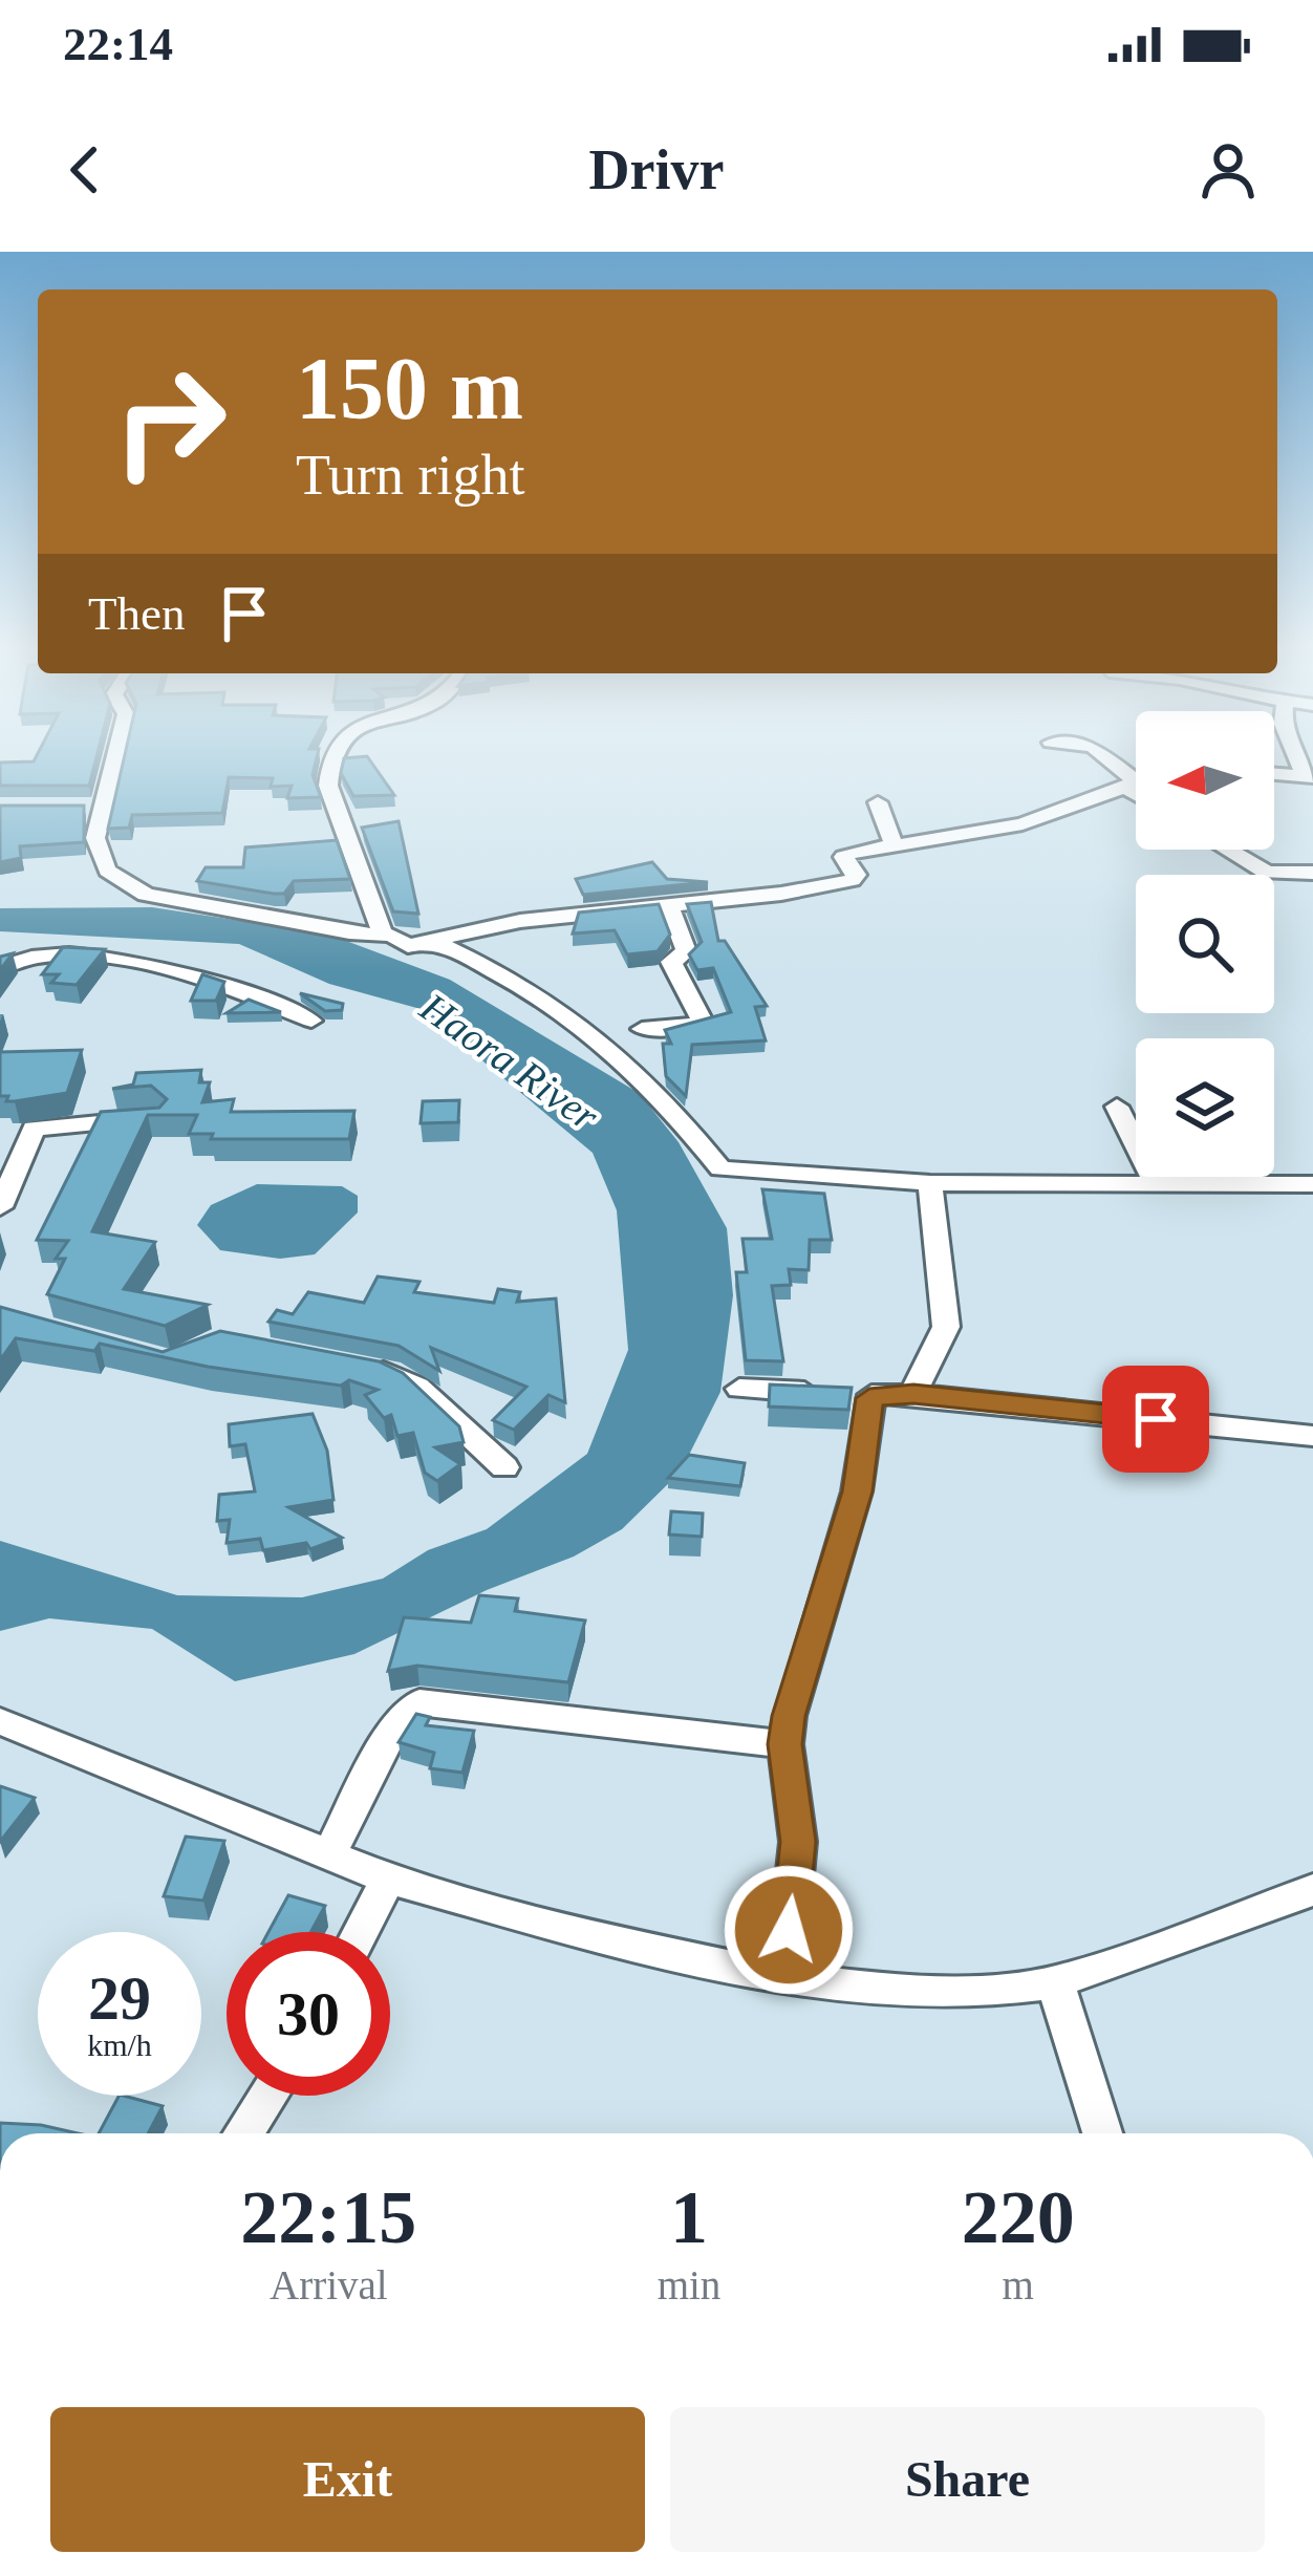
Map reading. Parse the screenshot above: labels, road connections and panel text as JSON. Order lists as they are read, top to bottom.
{
  "water": ["Haora River"],
  "north": "left",
  "page": {
    "status": "22:14",
    "header": "Drivr",
    "turn": ["150 m", "Turn right"],
    "then": "Then",
    "speed": "29 km/h",
    "limit": "30",
    "eta": [
      "22:15",
      "Arrival",
      "1",
      "min",
      "220",
      "m"
    ],
    "buttons": ["Exit", "Share"]
  }
}
